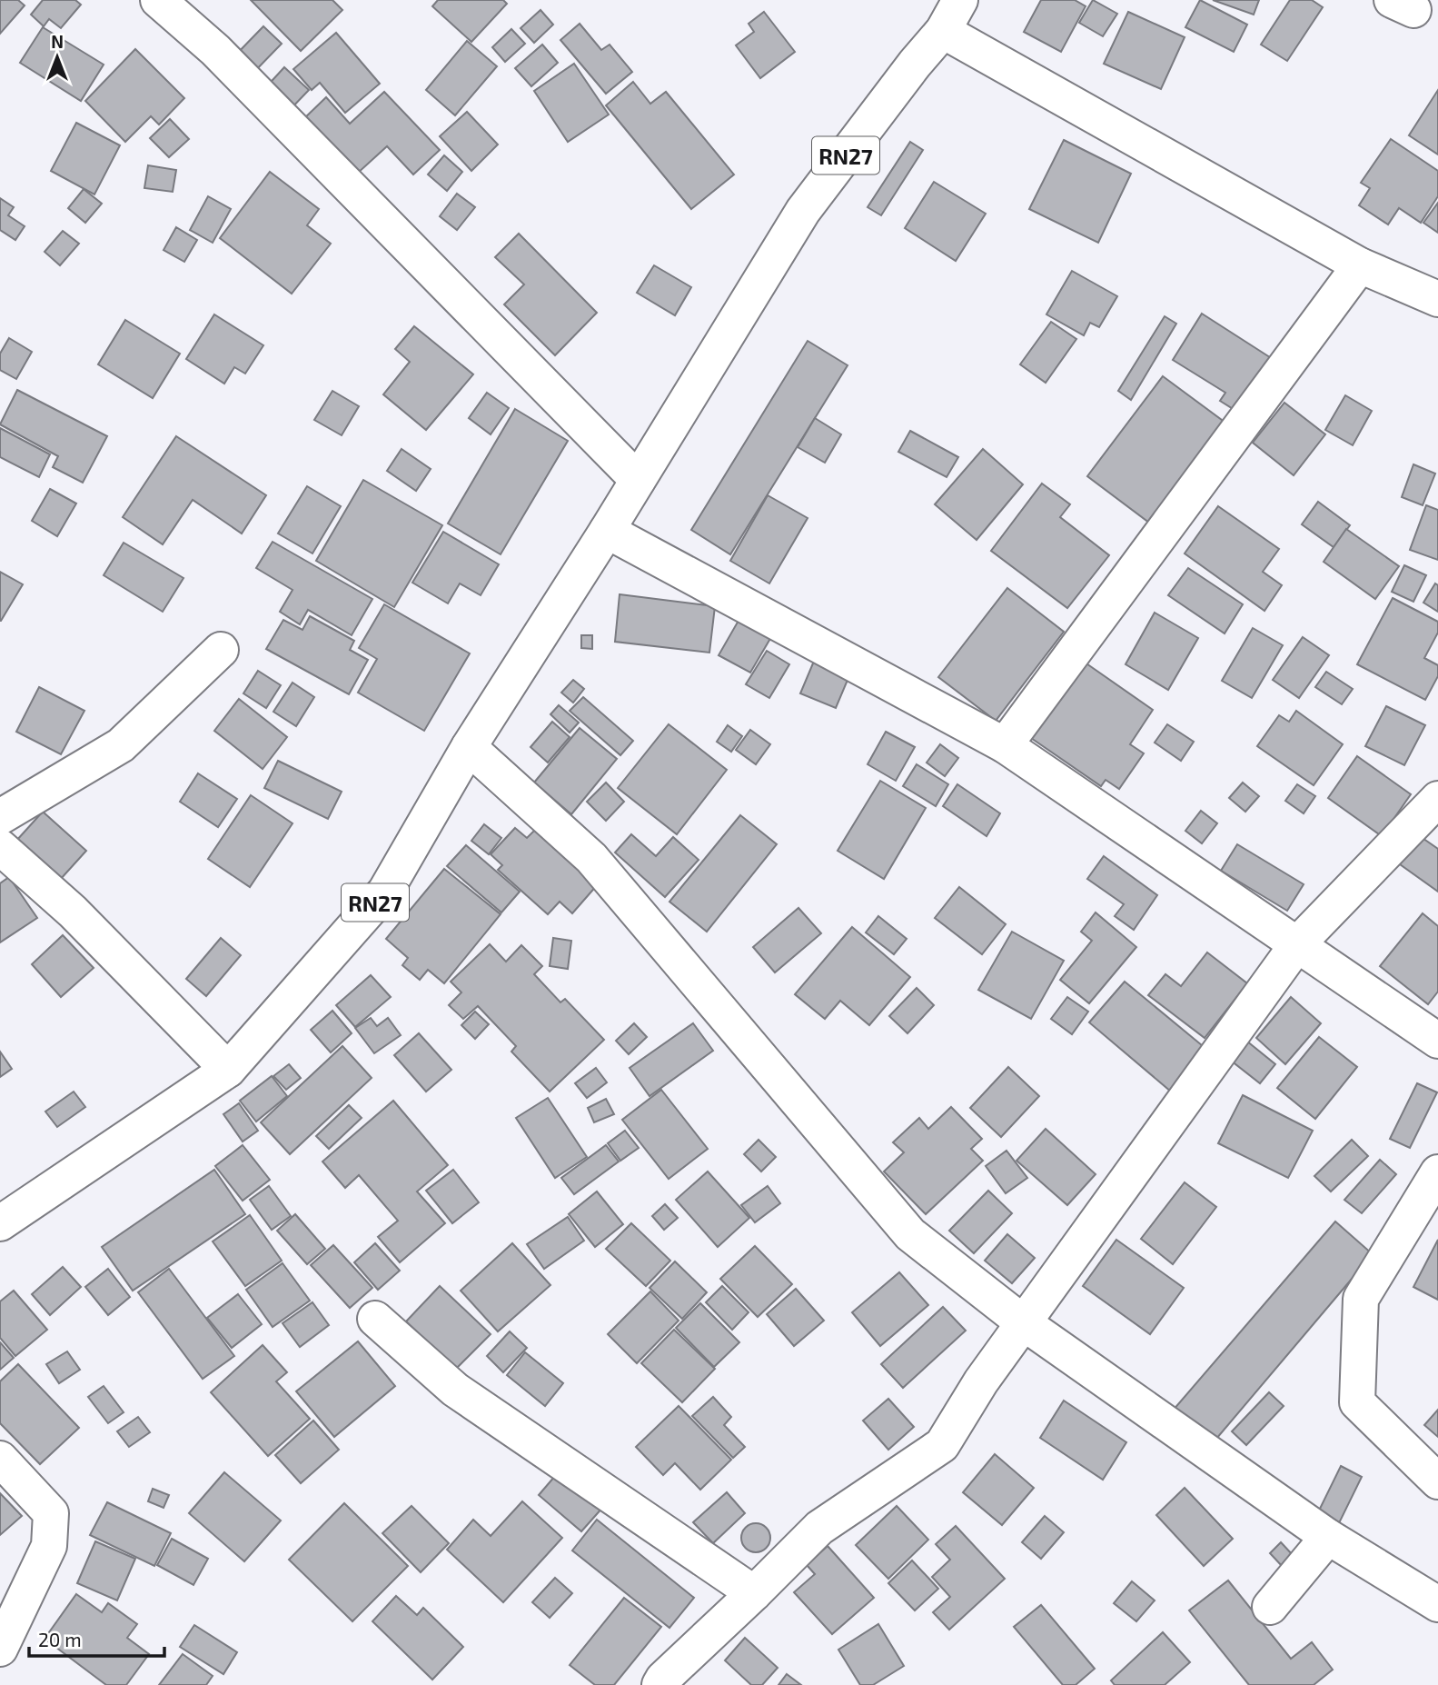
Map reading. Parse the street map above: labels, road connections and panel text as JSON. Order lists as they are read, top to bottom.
{
  "streets": {
    "street": ["RN27"]
  },
  "scale_bar": "20 m",
  "north": "top"
}
